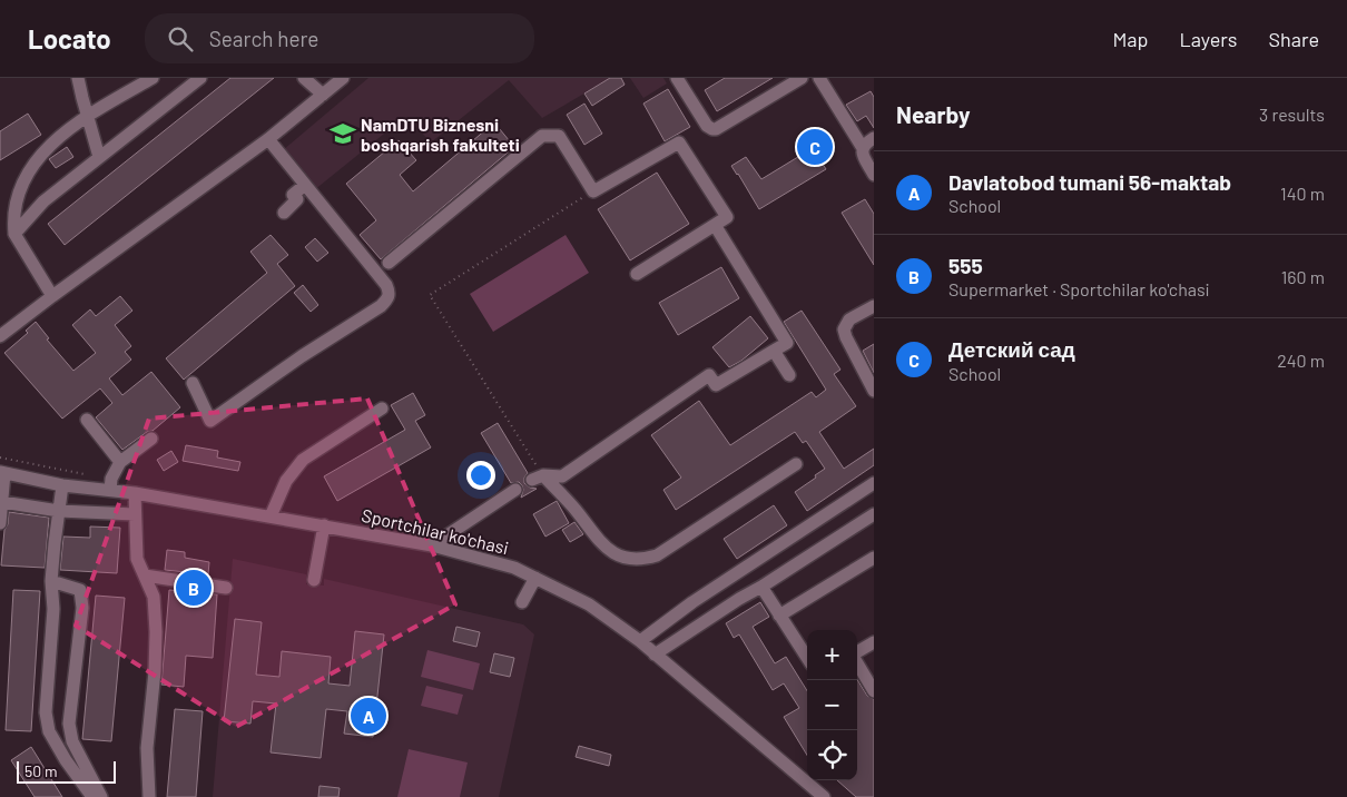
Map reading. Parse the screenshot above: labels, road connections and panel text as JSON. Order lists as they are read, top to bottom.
{
  "streets": {
    "street": ["Sportchilar ko'chasi"]
  },
  "places": {
    "school or university": ["NamDTU Biznesni boshqarish fakulteti"]
  },
  "scale_bar": "50 m",
  "page": {
    "header": "Locato",
    "search": "Search here",
    "nav": ["Map", "Layers", "Share"],
    "heading": ["Nearby", "3 results"],
    "pins": ["C", "B", "A"],
    "list": [
      {
        "mark": "A",
        "name": "Davlatobod tumani 56-maktab",
        "note": "School",
        "value": "140 m"
      },
      {
        "mark": "B",
        "name": "555",
        "note": "Supermarket · Sportchilar ko'chasi",
        "value": "160 m"
      },
      {
        "mark": "C",
        "name": "Детский сад",
        "note": "School",
        "value": "240 m"
      }
    ],
    "map_buttons": ["+", "−"],
    "scale": "50 m"
  }
}
